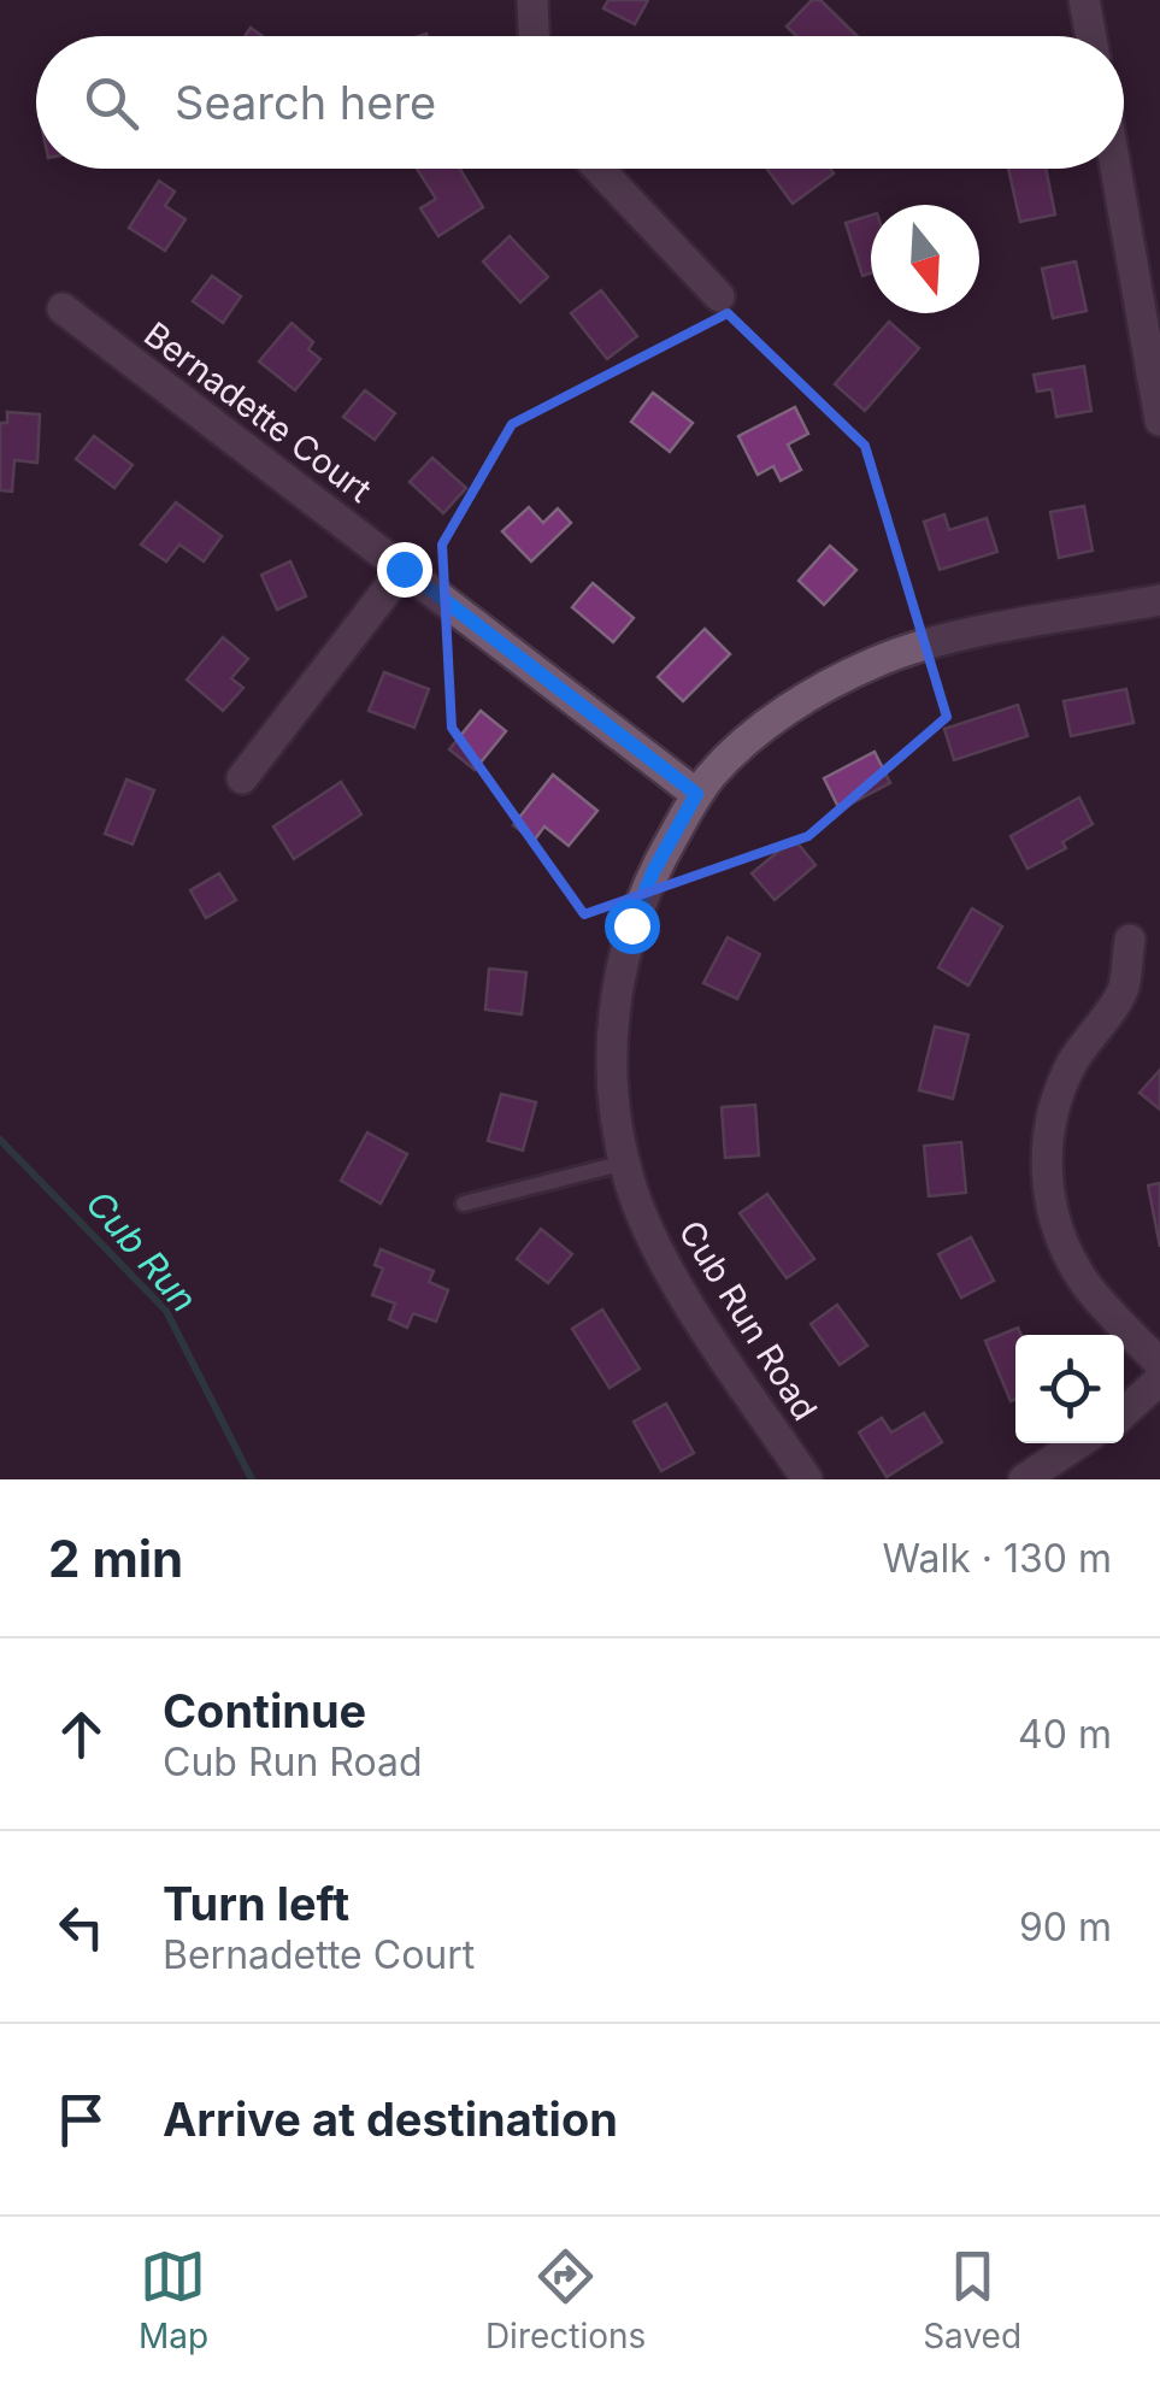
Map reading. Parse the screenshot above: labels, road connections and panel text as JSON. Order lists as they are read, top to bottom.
{
  "streets": {
    "street": ["Bernadette Court", "Cub Run Road"]
  },
  "crossings": [
    ["Bernadette Court", "Cub Run Road"]
  ],
  "water": ["Cub Run"],
  "north": "bottom",
  "page": {
    "search": "Search here",
    "heading": ["2 min", "Walk · 130 m"],
    "list": [
      ["Continue", "Cub Run Road", "40 m"],
      ["Turn left", "Bernadette Court", "90 m"],
      "Arrive at destination"
    ],
    "nav": ["Map", "Directions", "Saved"]
  }
}
